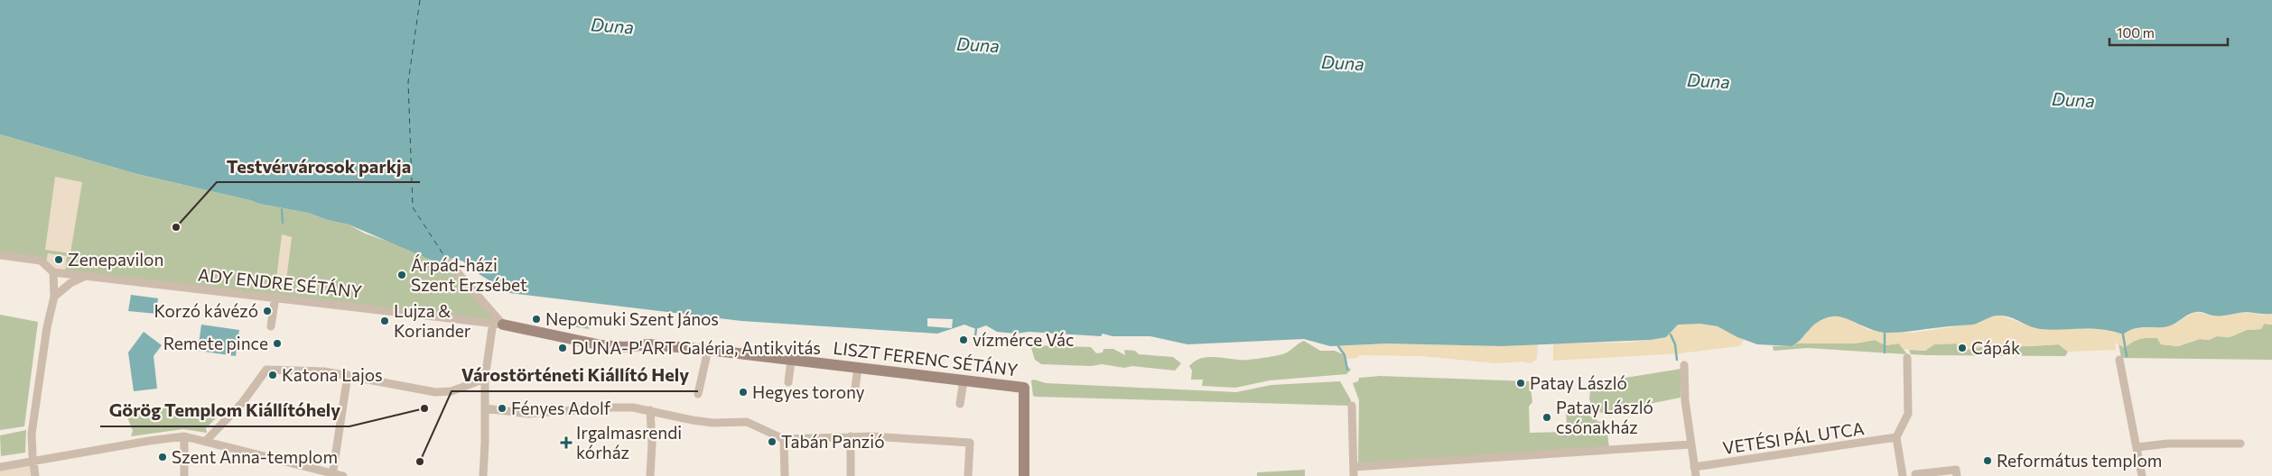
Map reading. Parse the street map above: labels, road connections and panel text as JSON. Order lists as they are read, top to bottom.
{
  "streets": {
    "street": ["ADY ENDRE SÉTÁNY", "LISZT FERENC SÉTÁNY", "VETÉSI PÁL UTCA"]
  },
  "crossings": [
    ["ADY ENDRE SÉTÁNY", "LISZT FERENC SÉTÁNY"]
  ],
  "water": ["Duna"],
  "places": {
    "other": [
      "Testvérvárosok parkja",
      "Zenepavilon",
      "Árpád-házi Szent Erzsébet",
      "Korzó kávézó",
      "Nepomuki Szent János",
      "Lujza & Koriander",
      "vízmérce Vác",
      "Remete pince",
      "DUNA-P'ART Galéria, Antikvitás",
      "Cápák",
      "Katona Lajos",
      "Patay László",
      "Hegyes torony",
      "Görög Templom Kiállítóhely",
      "Fényes Adolf",
      "Patay László csónakház",
      "Tabán Panzió",
      "Szent Anna-templom",
      "Református templom",
      "Várostörténeti Kiállító Hely"
    ],
    "health": ["Irgalmasrendi kórház"]
  },
  "scale_bar": "100 m"
}
